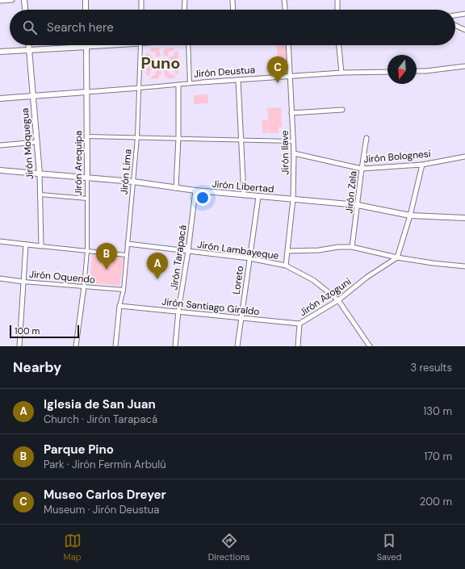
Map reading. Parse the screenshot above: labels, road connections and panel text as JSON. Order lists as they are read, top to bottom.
{
  "streets": {
    "street": [
      "Jirón Deustua",
      "Jirón Moquegua",
      "Jirón Ilave",
      "Jirón Bolognesi",
      "Jirón Arequipa",
      "Jirón Lima",
      "Jirón Libertad",
      "Jirón Zela",
      "Jirón Lambayeque",
      "Jirón Tarapacá",
      "Jirón Oquendo",
      "Loreto",
      "Jirón Azoguni",
      "Jirón Santiago Giraldo"
    ]
  },
  "crossings": [
    ["Jirón Deustua", "Jirón Moquegua"],
    ["Jirón Deustua", "Jirón Ilave"],
    ["Jirón Deustua", "Jirón Arequipa"],
    ["Jirón Deustua", "Jirón Lima"],
    ["Jirón Moquegua", "Jirón Libertad"],
    ["Jirón Ilave", "Jirón Bolognesi"],
    ["Jirón Ilave", "Jirón Libertad"],
    ["Jirón Ilave", "Jirón Lambayeque"],
    ["Jirón Bolognesi", "Jirón Zela"],
    ["Jirón Arequipa", "Jirón Libertad"],
    ["Jirón Arequipa", "Jirón Oquendo"],
    ["Jirón Lima", "Jirón Libertad"],
    ["Jirón Lima", "Jirón Lambayeque"],
    ["Jirón Lima", "Jirón Oquendo"],
    ["Jirón Lima", "Jirón Santiago Giraldo"],
    ["Jirón Libertad", "Jirón Zela"],
    ["Jirón Libertad", "Jirón Tarapacá"],
    ["Jirón Libertad", "Loreto"],
    ["Jirón Lambayeque", "Jirón Tarapacá"],
    ["Jirón Lambayeque", "Loreto"],
    ["Jirón Lambayeque", "Jirón Azoguni"],
    ["Jirón Tarapacá", "Jirón Santiago Giraldo"],
    ["Loreto", "Jirón Santiago Giraldo"],
    ["Jirón Azoguni", "Jirón Santiago Giraldo"]
  ],
  "districts": ["Puno"],
  "scale_bar": "100 m",
  "north": "bottom",
  "page": {
    "search": "Search here",
    "pins": ["C", "B", "A"],
    "scale": "100 m",
    "heading": ["Nearby", "3 results"],
    "list": [
      {
        "mark": "A",
        "name": "Iglesia de San Juan",
        "note": "Church · Jirón Tarapacá",
        "value": "130 m"
      },
      {
        "mark": "B",
        "name": "Parque Pino",
        "note": "Park · Jirón Fermín Arbulú",
        "value": "170 m"
      },
      {
        "mark": "C",
        "name": "Museo Carlos Dreyer",
        "note": "Museum · Jirón Deustua",
        "value": "200 m"
      }
    ],
    "nav": ["Map", "Directions", "Saved"]
  }
}
